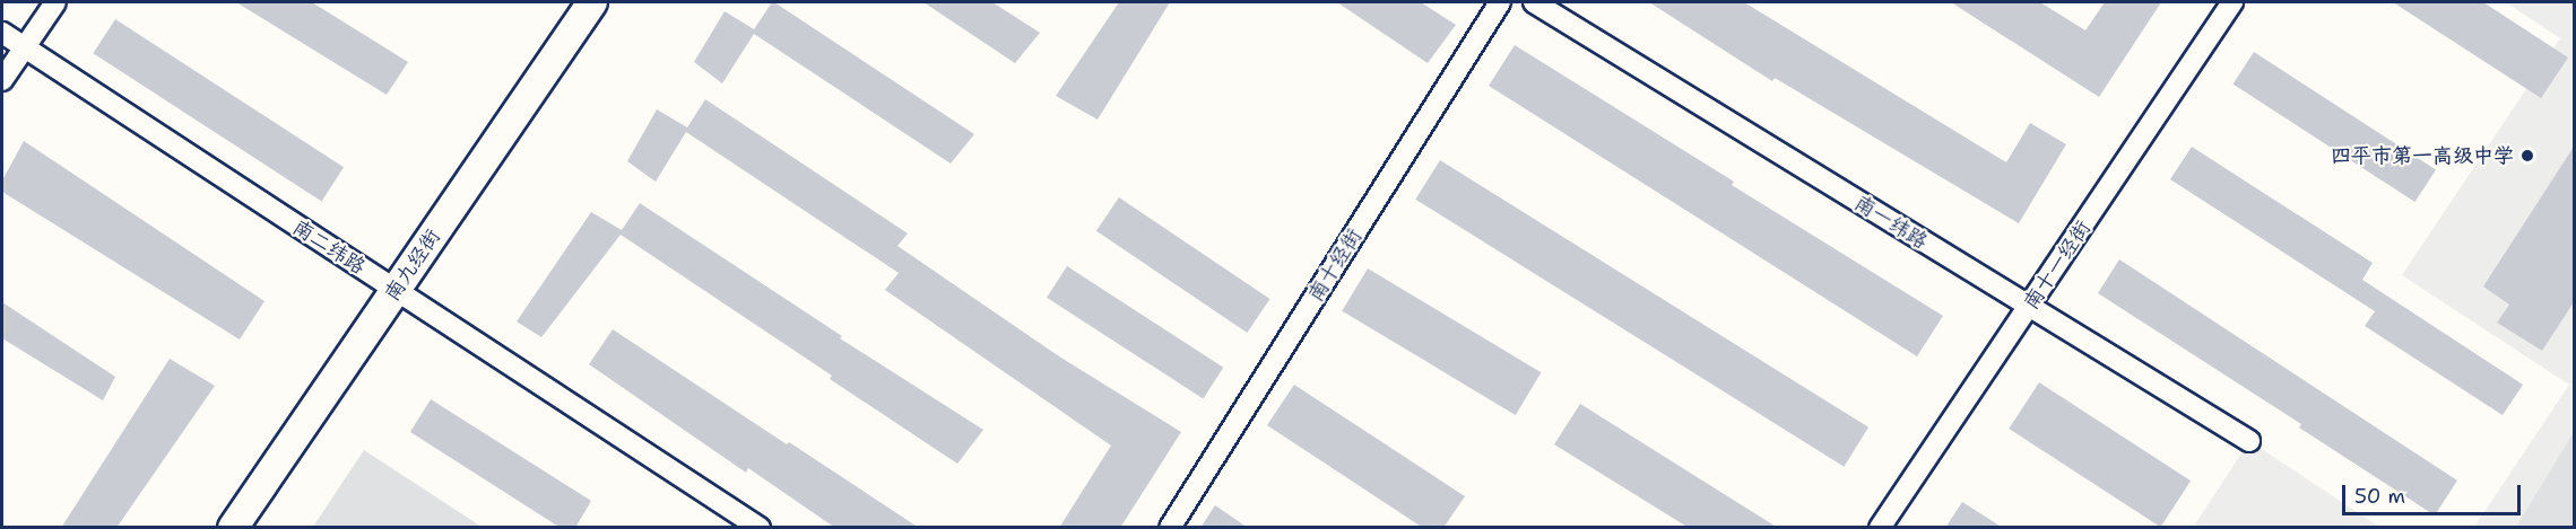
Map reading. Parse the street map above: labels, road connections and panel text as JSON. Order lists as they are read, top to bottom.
{
  "streets": {
    "main road": ["南九经街"],
    "street": [
      "南一纬路",
      "南二纬路",
      "南十经街",
      "南十一经街"
    ]
  },
  "crossings": [
    ["南一纬路", "南十一经街"],
    ["南二纬路", "南九经街"]
  ],
  "places": ["四平市第一高级中学"],
  "scale_bar": "50 m"
}
